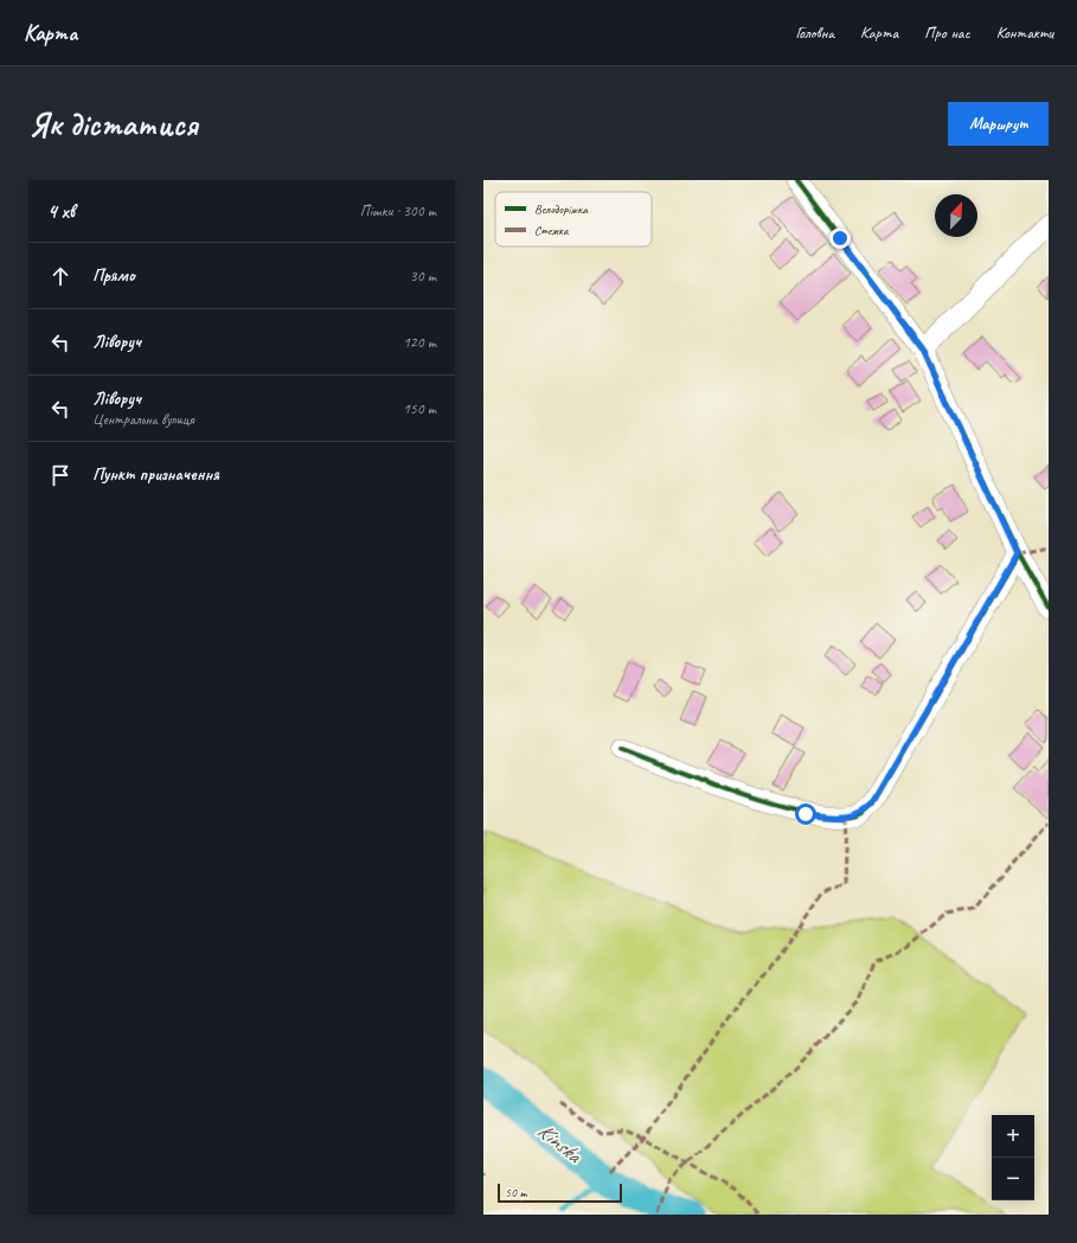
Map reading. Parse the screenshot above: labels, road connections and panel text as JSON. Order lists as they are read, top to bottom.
{
  "water": ["Kinska"],
  "legend": ["Велодоріжка", "Стежка"],
  "scale_bar": "50 m",
  "north": "top right",
  "page": {
    "header": "Карта",
    "nav": [
      "Головна",
      "Карта",
      "Про нас",
      "Контакти"
    ],
    "buttons": "Маршрут",
    "title": "Як дістатися",
    "heading": ["4 хв", "Пішки · 300 m"],
    "list": [
      ["Прямо", "30 m"],
      ["Ліворуч", "120 m"],
      ["Ліворуч", "Центральна вулиця", "150 m"],
      "Пункт призначення"
    ],
    "map_buttons": ["+", "−"],
    "scale": "50 m"
  }
}
